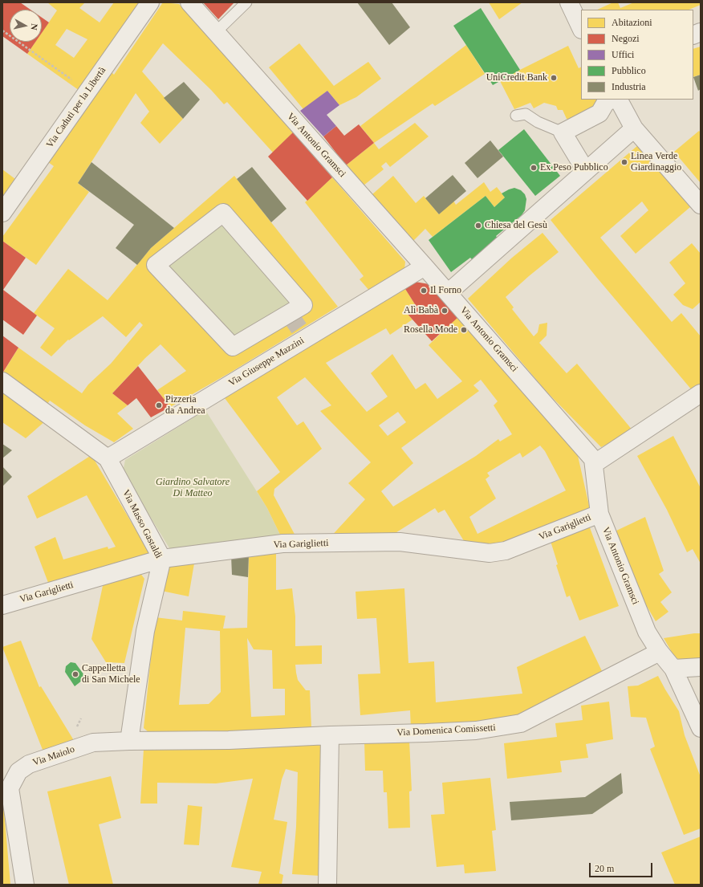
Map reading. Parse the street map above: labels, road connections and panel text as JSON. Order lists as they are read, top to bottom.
{
  "streets": {
    "street": [
      "Via Caduti per la Libertà",
      "Via Antonio Gramsci",
      "Via Giuseppe Mazzini",
      "Via Masso Gastaldi",
      "Via Gariglietti",
      "Via Domenica Comissetti",
      "Via Maiolo"
    ]
  },
  "crossings": [
    ["Via Antonio Gramsci", "Via Giuseppe Mazzini"],
    ["Via Antonio Gramsci", "Via Gariglietti"],
    ["Via Antonio Gramsci", "Via Domenica Comissetti"],
    ["Via Giuseppe Mazzini", "Via Masso Gastaldi"],
    ["Via Masso Gastaldi", "Via Gariglietti"],
    ["Via Masso Gastaldi", "Via Domenica Comissetti"],
    ["Via Masso Gastaldi", "Via Maiolo"],
    ["Via Domenica Comissetti", "Via Maiolo"]
  ],
  "parks": ["Giardino Salvatore Di Matteo"],
  "places": [
    "UniCredit Bank",
    "Linea Verde Giardinaggio",
    "Ex Peso Pubblico",
    "Chiesa del Gesù",
    "Il Forno",
    "Alì Babà",
    "Rosella Mode",
    "Pizzeria da Andrea",
    "Cappelletta di San Michele"
  ],
  "legend": [
    "Abitazioni",
    "Negozi",
    "Uffici",
    "Pubblico",
    "Industria"
  ],
  "scale_bar": "20 m",
  "north": "right"
}
